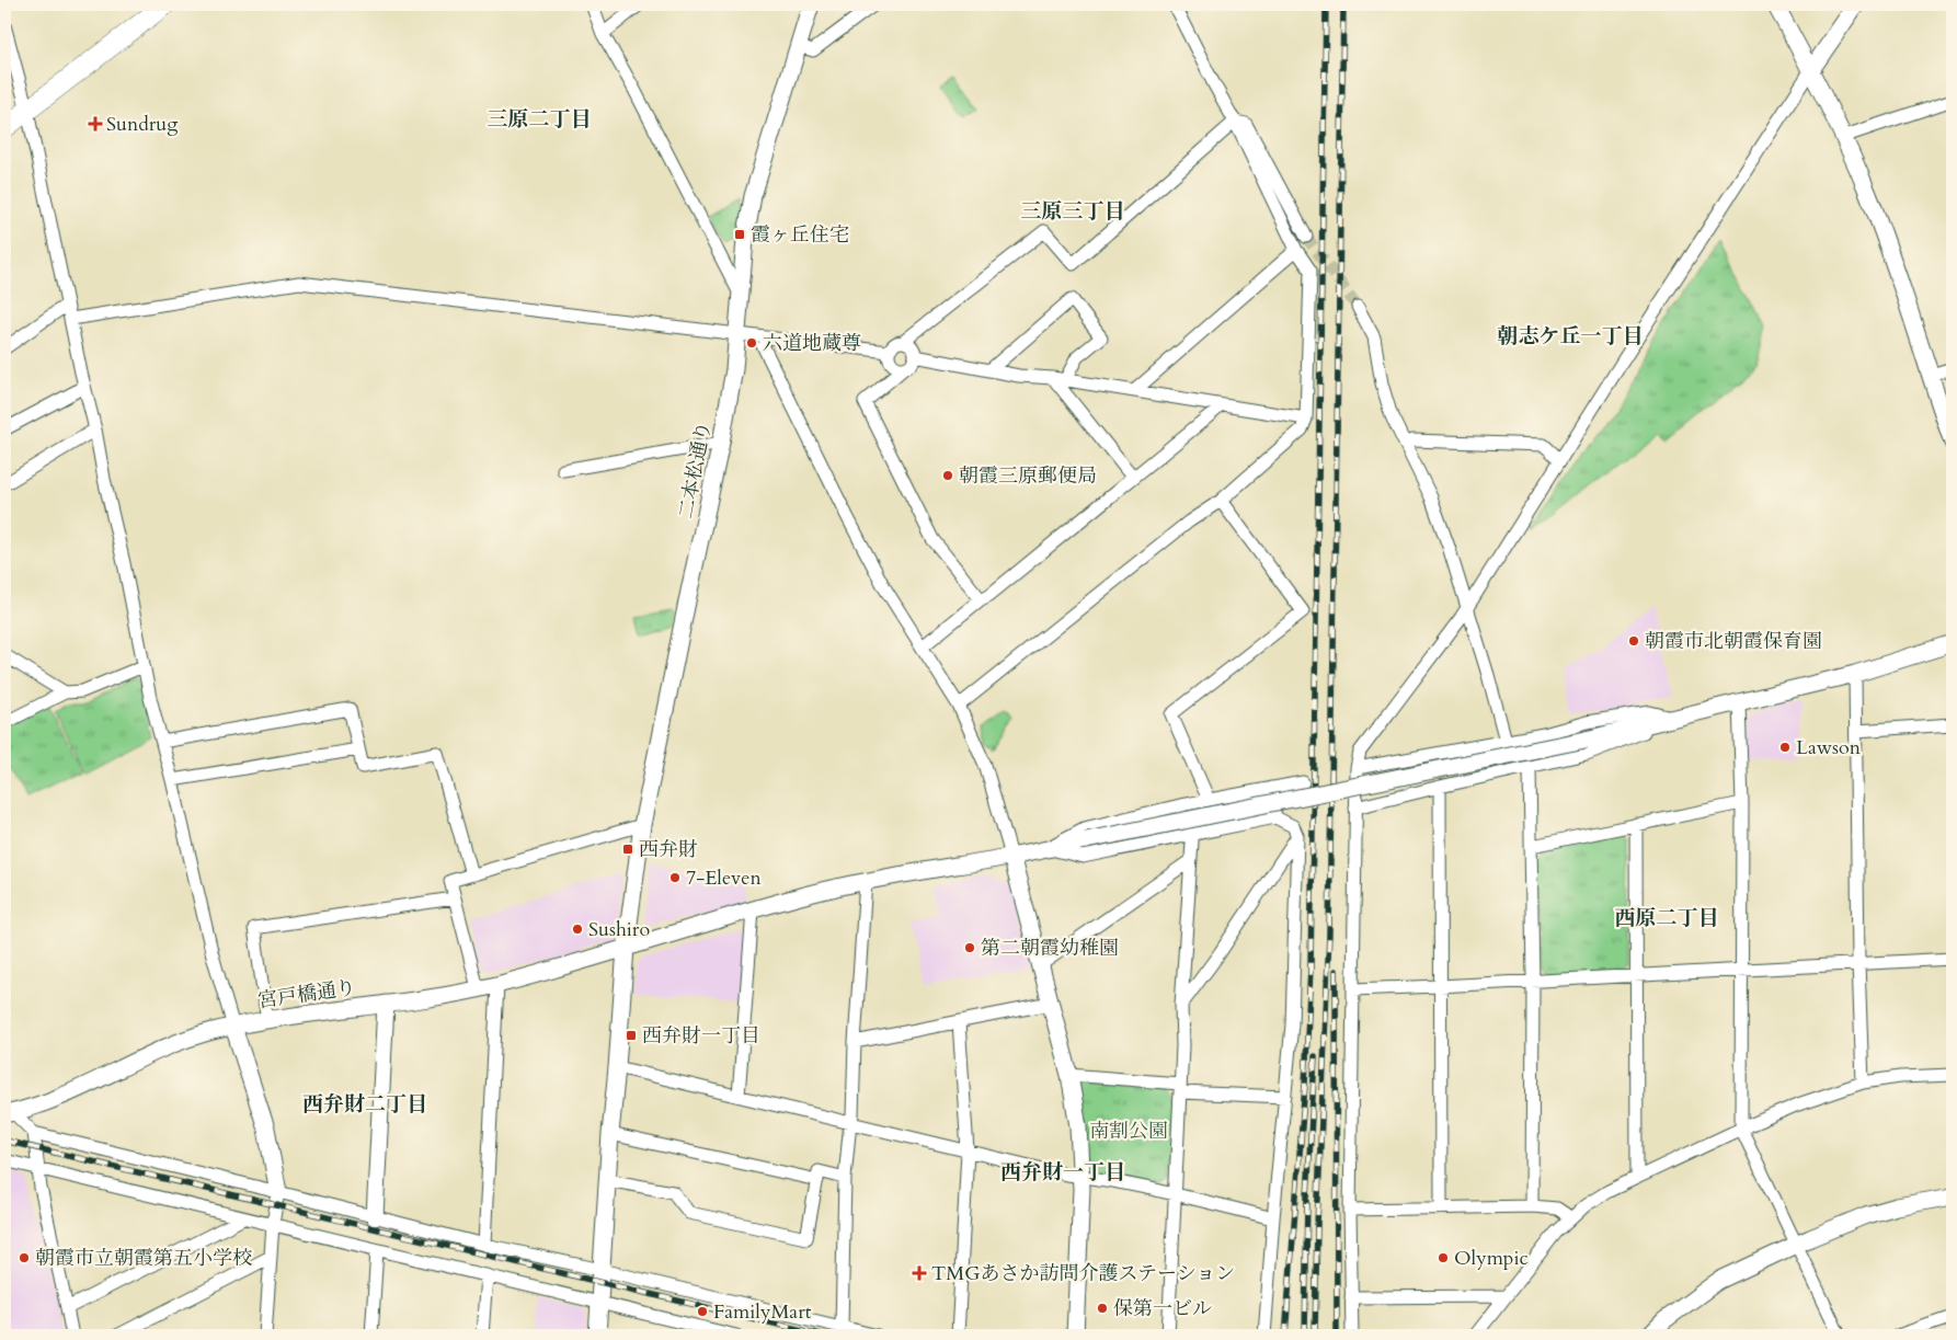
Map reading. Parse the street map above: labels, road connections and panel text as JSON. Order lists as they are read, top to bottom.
{
  "streets": {
    "street": ["二本松通り", "宮戸橋通り"]
  },
  "crossings": [
    ["二本松通り", "宮戸橋通り"]
  ],
  "districts": [
    "三原二丁目",
    "三原三丁目",
    "朝志ケ丘一丁目",
    "西原二丁目",
    "西弁財二丁目",
    "西弁財一丁目"
  ],
  "parks": ["南割公園"],
  "places": {
    "health": ["Sundrug", "TMGあさか訪問介護ステーション"],
    "transit": ["霞ヶ丘住宅", "西弁財", "西弁財一丁目"],
    "other": [
      "六道地蔵尊",
      "朝霞三原郵便局",
      "朝霞市北朝霞保育園",
      "Lawson",
      "7-Eleven",
      "Sushiro",
      "第二朝霞幼稚園",
      "朝霞市立朝霞第五小学校",
      "Olympic",
      "保第一ビル",
      "FamilyMart"
    ]
  }
}
